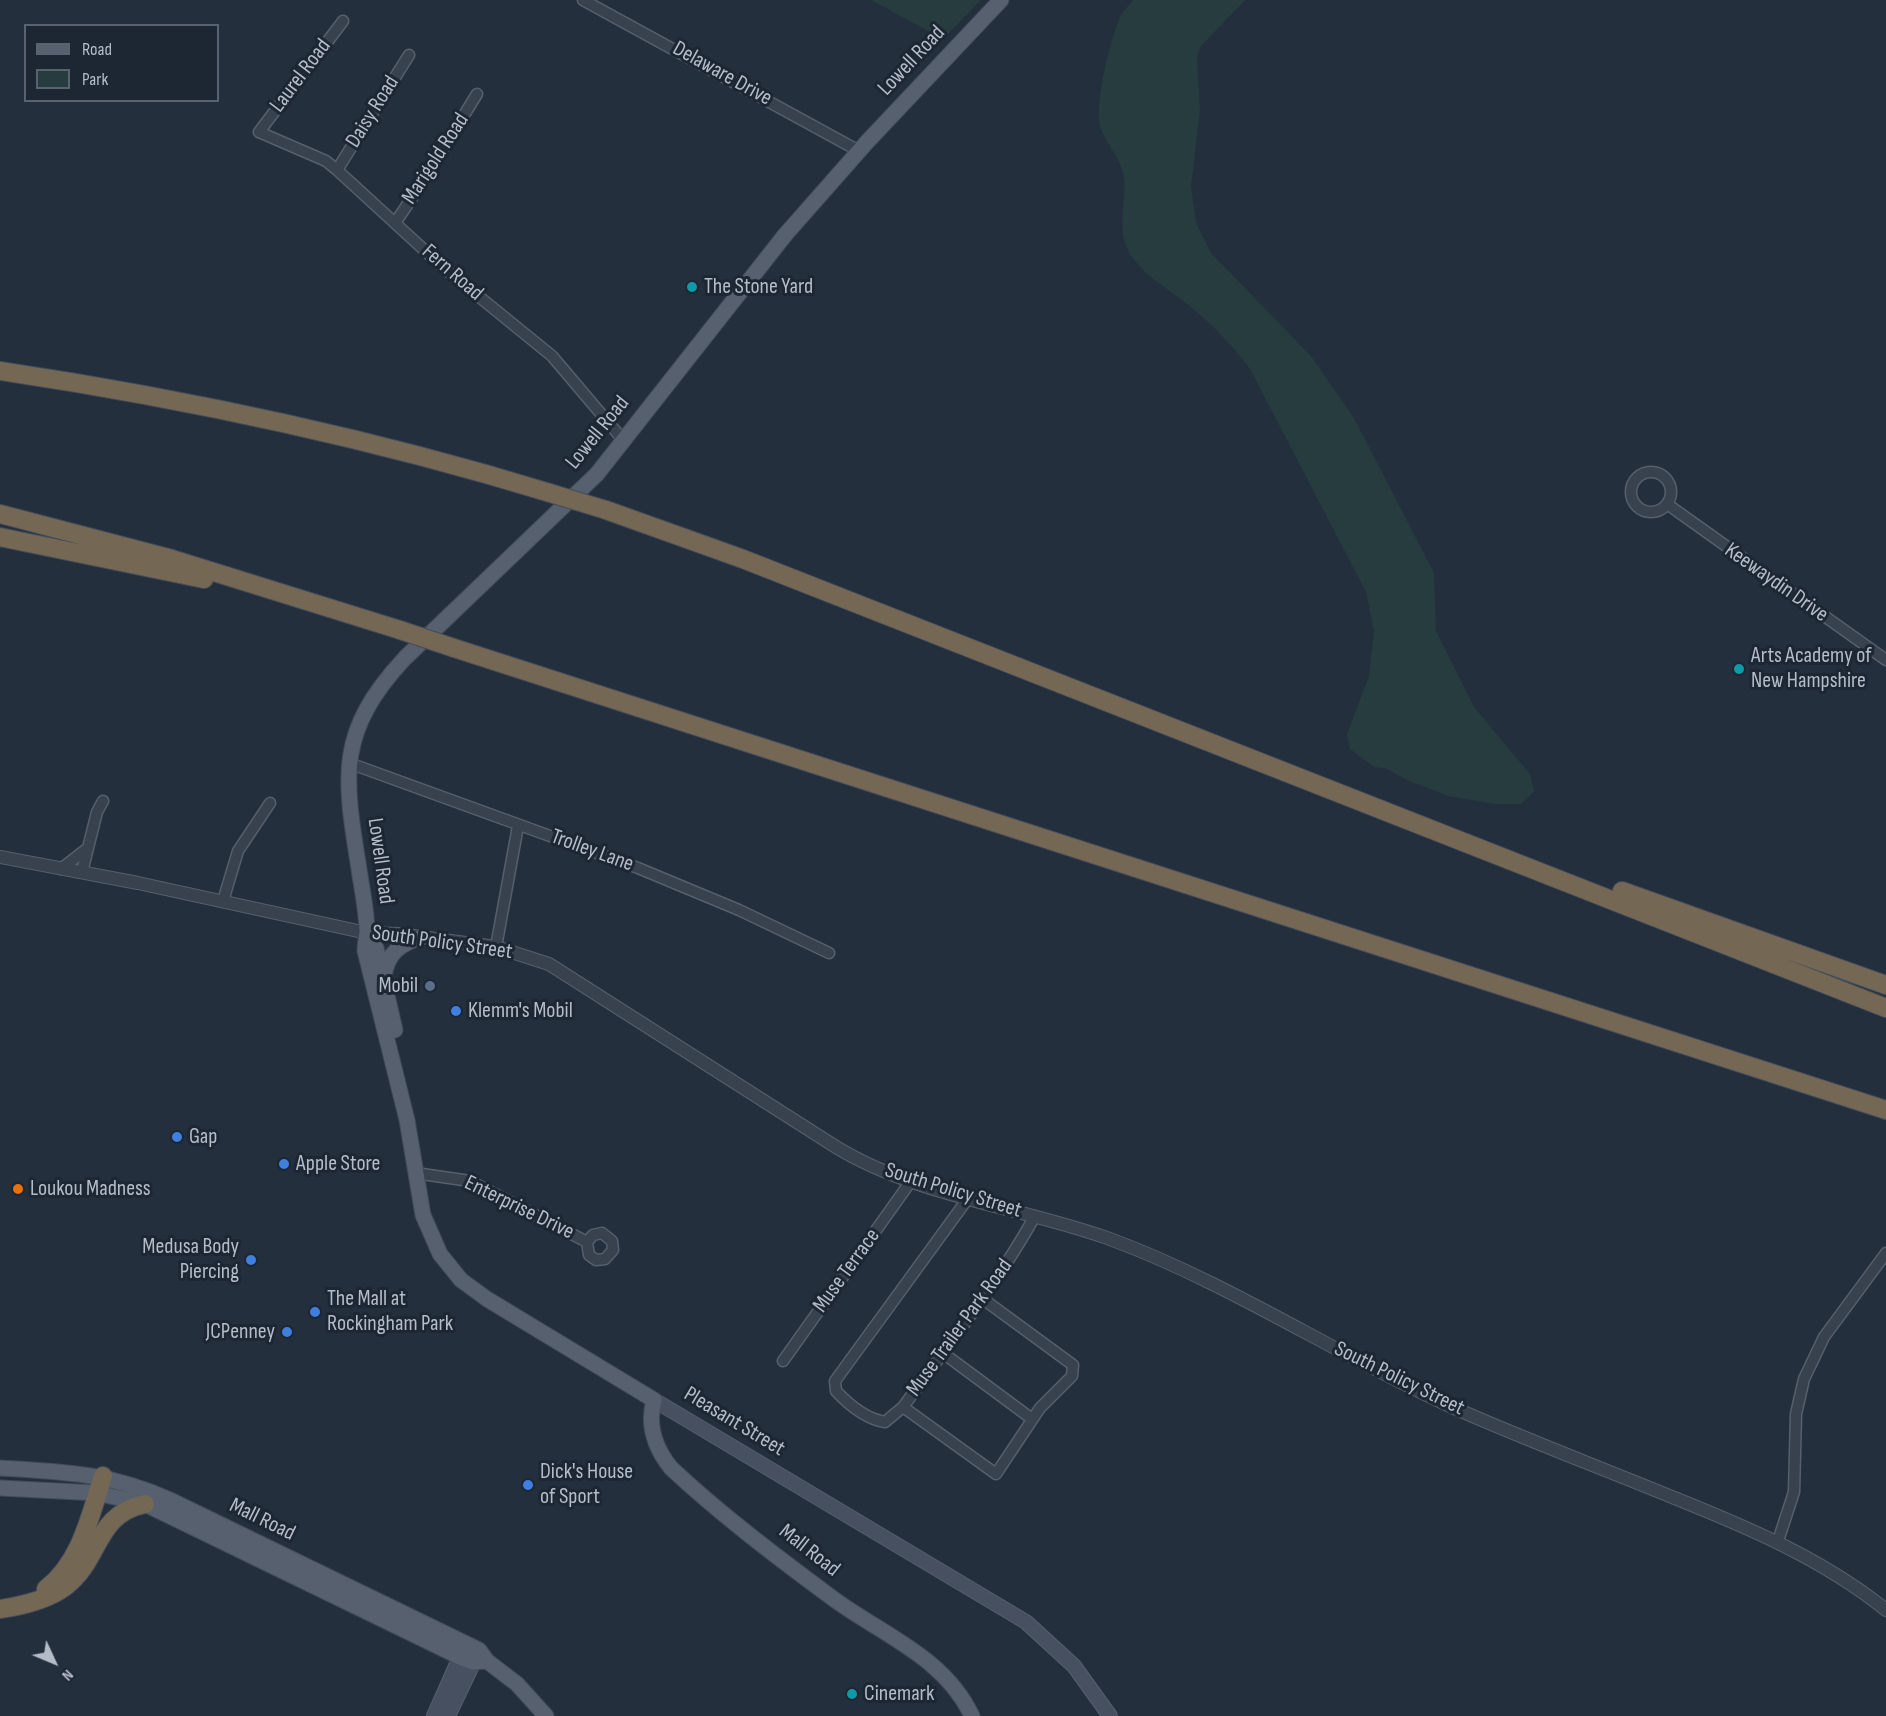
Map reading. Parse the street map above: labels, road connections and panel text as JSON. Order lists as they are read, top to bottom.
{
  "streets": {
    "main road": ["Lowell Road", "Pleasant Street", "Mall Road"],
    "street": [
      "Delaware Drive",
      "Laurel Road",
      "Daisy Road",
      "Marigold Road",
      "Fern Road",
      "Keewaydin Drive",
      "Trolley Lane",
      "South Policy Street",
      "Enterprise Drive",
      "Muse Terrace",
      "Muse Trailer Park Road"
    ]
  },
  "crossings": [
    ["Lowell Road", "Delaware Drive"],
    ["Lowell Road", "Fern Road"],
    ["Lowell Road", "Trolley Lane"],
    ["Lowell Road", "South Policy Street"],
    ["Lowell Road", "Pleasant Street"],
    ["Laurel Road", "Fern Road"],
    ["Daisy Road", "Fern Road"],
    ["Marigold Road", "Fern Road"],
    ["South Policy Street", "Muse Terrace"],
    ["South Policy Street", "Muse Trailer Park Road"],
    ["South Policy Street", "Pleasant Street"],
    ["Enterprise Drive", "Pleasant Street"],
    ["Pleasant Street", "Mall Road"]
  ],
  "places": [
    "The Stone Yard",
    "Arts Academy of New Hampshire",
    "Mobil",
    "Klemm's Mobil",
    "Gap",
    "Apple Store",
    "Loukou Madness",
    "Medusa Body Piercing",
    "The Mall at Rockingham Park",
    "JCPenney",
    "Dick's House of Sport",
    "Cinemark"
  ],
  "legend": ["Road", "Park"],
  "north": "bottom right"
}
